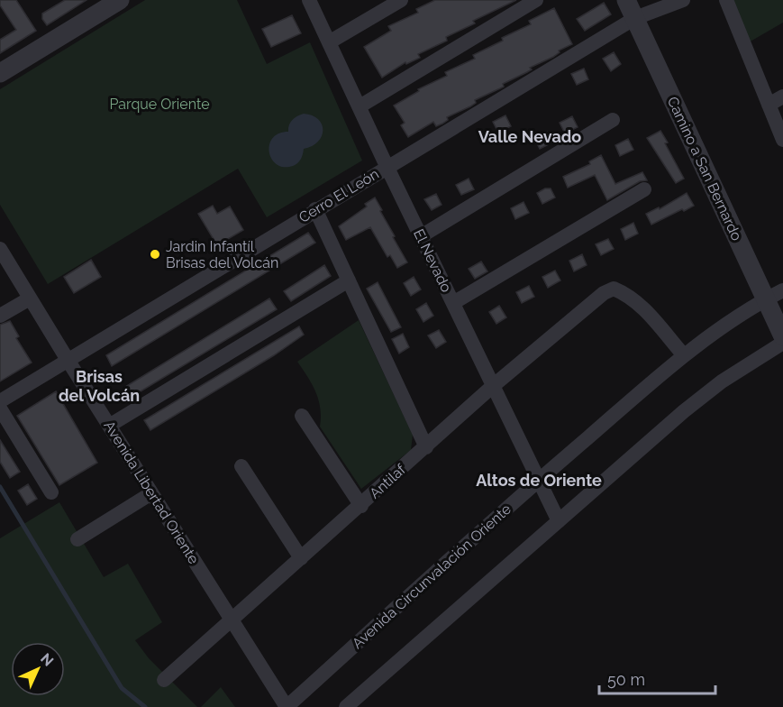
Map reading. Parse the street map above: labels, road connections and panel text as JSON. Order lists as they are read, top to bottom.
{
  "streets": {
    "street": [
      "Camino a San Bernardo",
      "Cerro El León",
      "El Nevado",
      "Antilaf",
      "Avenida Libertad Oriente",
      "Avenida Circunvalación Oriente"
    ]
  },
  "crossings": [
    ["Camino a San Bernardo", "Cerro El León"],
    ["Camino a San Bernardo", "Avenida Circunvalación Oriente"],
    ["Cerro El León", "El Nevado"],
    ["Cerro El León", "Avenida Libertad Oriente"],
    ["El Nevado", "Antilaf"],
    ["El Nevado", "Avenida Circunvalación Oriente"],
    ["Antilaf", "Avenida Libertad Oriente"],
    ["Antilaf", "Avenida Circunvalación Oriente"],
    ["Avenida Libertad Oriente", "Avenida Circunvalación Oriente"]
  ],
  "districts": ["Valle Nevado", "Brisas del Volcán", "Altos de Oriente"],
  "parks": ["Parque Oriente"],
  "places": ["Jardin Infantíl Brisas del Volcán"],
  "scale_bar": "50 m",
  "north": "top right"
}
